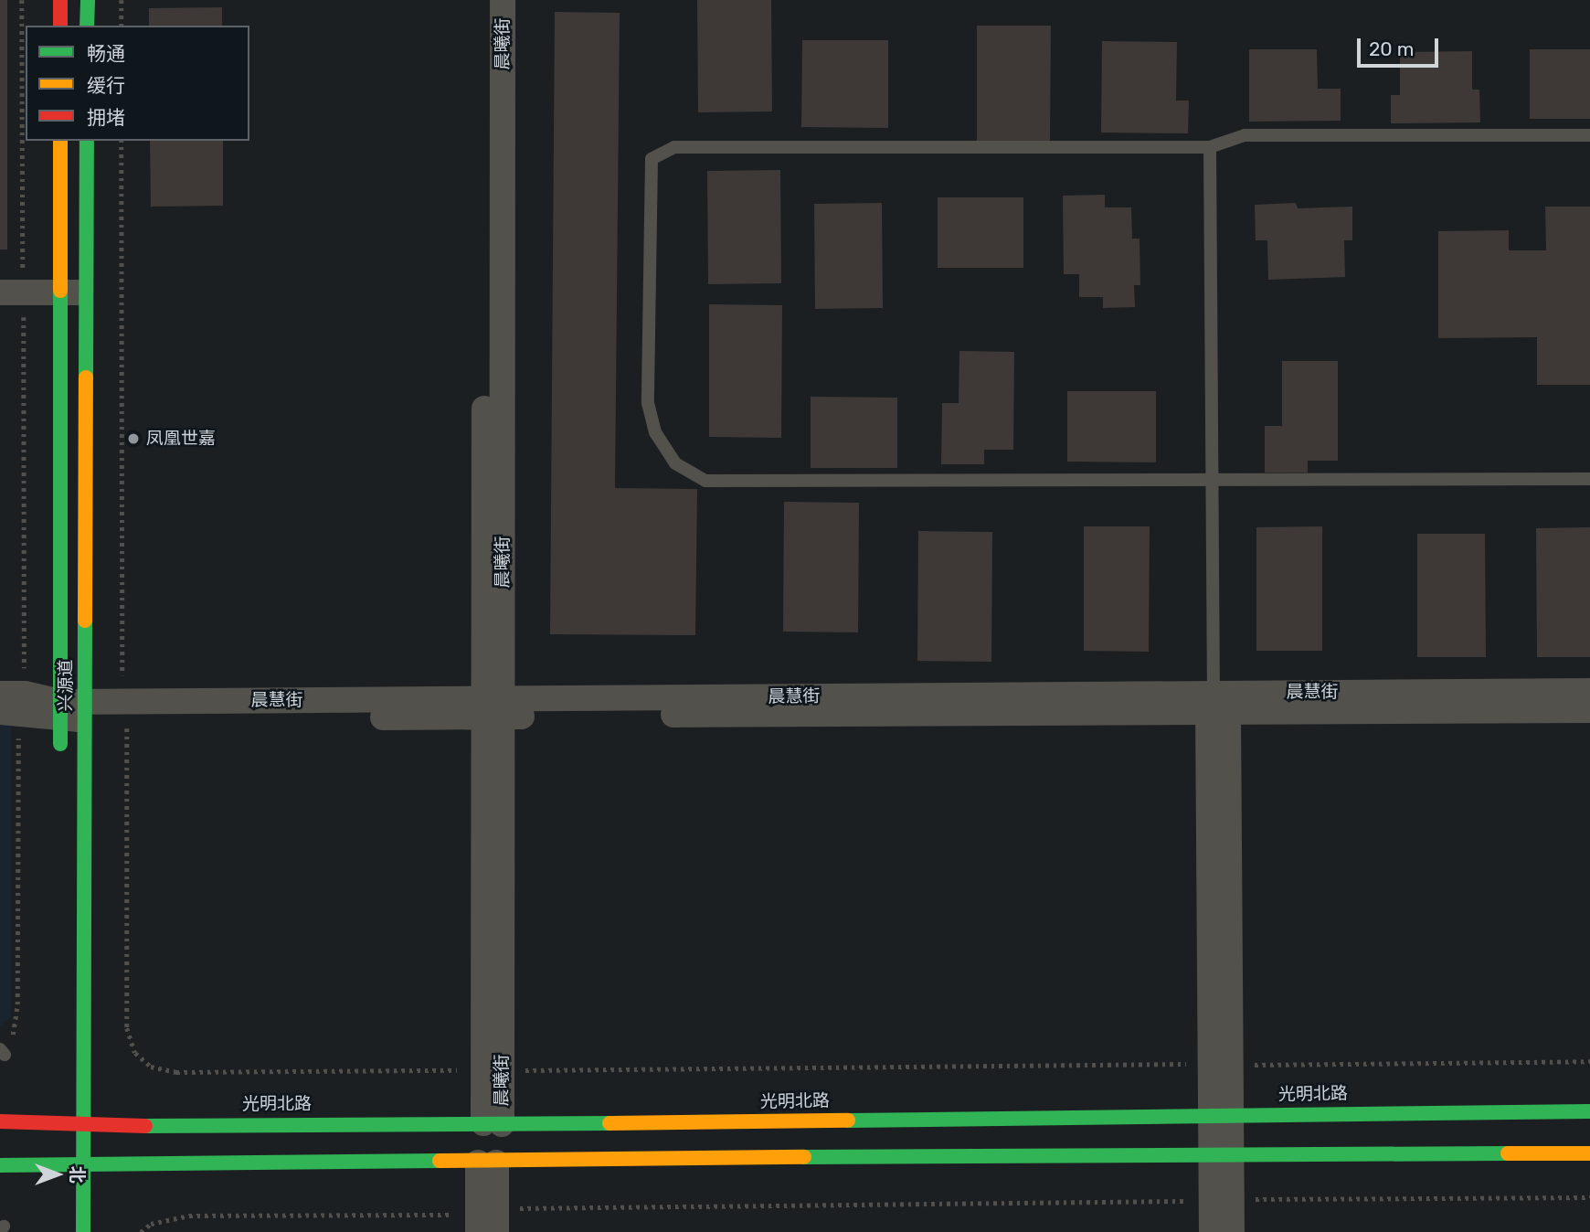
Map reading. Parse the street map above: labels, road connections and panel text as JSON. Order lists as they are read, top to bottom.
{
  "streets": {
    "main road": ["兴源道", "光明北路"],
    "street": ["晨曦街", "晨慧街"]
  },
  "crossings": [
    ["晨曦街", "晨慧街"],
    ["晨曦街", "光明北路"],
    ["兴源道", "晨慧街"],
    ["兴源道", "光明北路"]
  ],
  "places": ["凤凰世嘉"],
  "legend": ["畅通", "缓行", "拥堵"],
  "scale_bar": "20 m",
  "north": "right"
}
